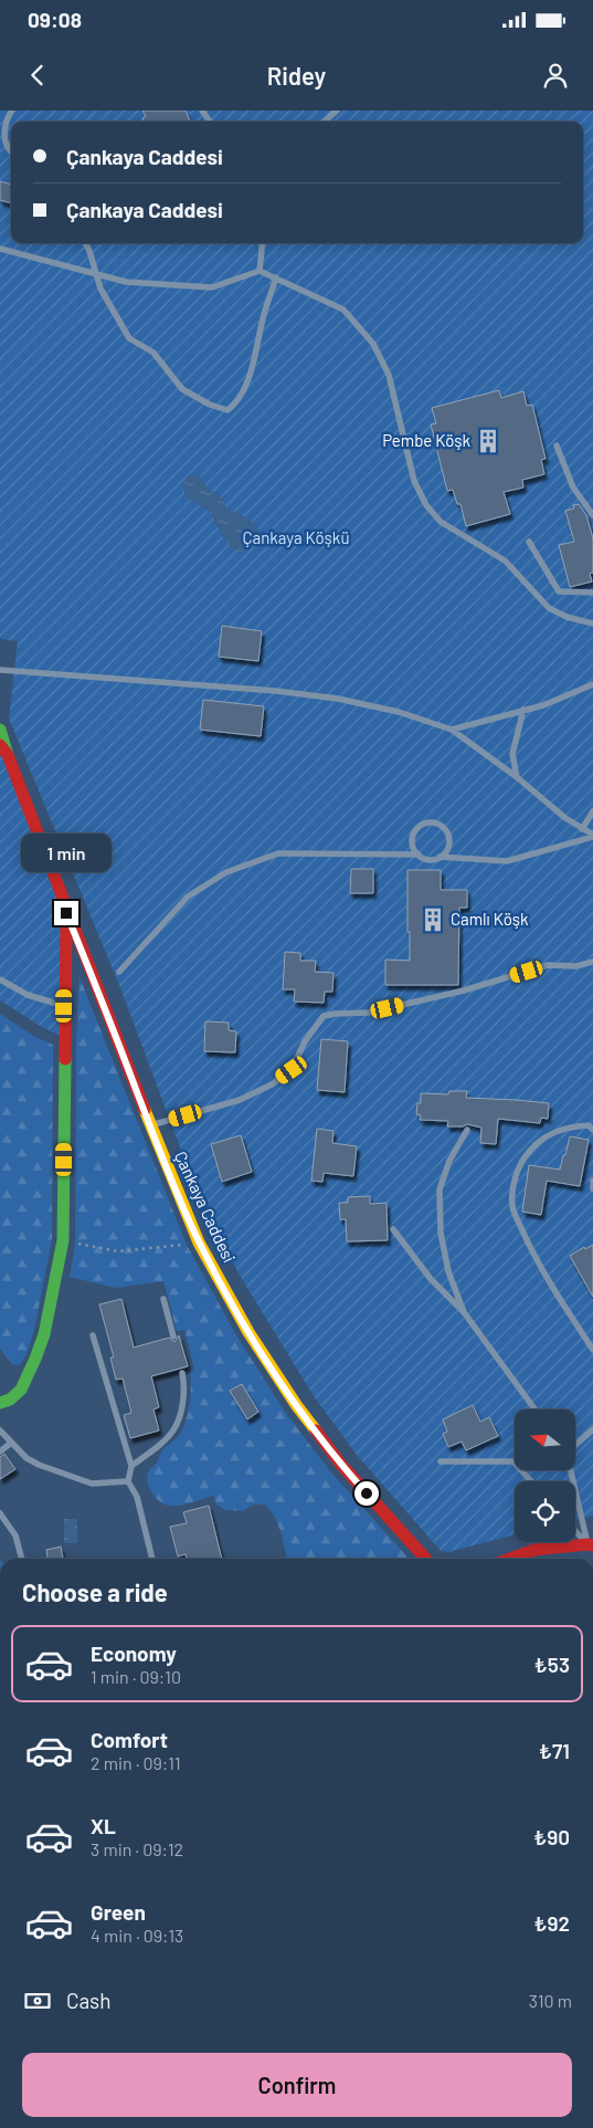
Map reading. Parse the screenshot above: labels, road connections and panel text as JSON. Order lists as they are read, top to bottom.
{
  "streets": {
    "main road": ["Çankaya Caddesi"]
  },
  "parks": ["Çankaya Köşkü"],
  "places": {
    "building": ["Pembe Köşk", "Camlı Köşk"]
  },
  "north": "left",
  "page": {
    "status": "09:08",
    "header": "Ridey",
    "banner": ["Çankaya Caddesi", "Çankaya Caddesi"],
    "bubble": "1 min",
    "heading": "Choose a ride",
    "list": [
      {
        "name": "Economy",
        "note": "1 min · 09:10",
        "value": "₺53"
      },
      {
        "name": "Comfort",
        "note": "2 min · 09:11",
        "value": "₺71"
      },
      {
        "name": "XL",
        "note": "3 min · 09:12",
        "value": "₺90"
      },
      {
        "name": "Green",
        "note": "4 min · 09:13",
        "value": "₺92"
      }
    ],
    "pay": ["Cash", "310 m"],
    "buttons": "Confirm"
  }
}
